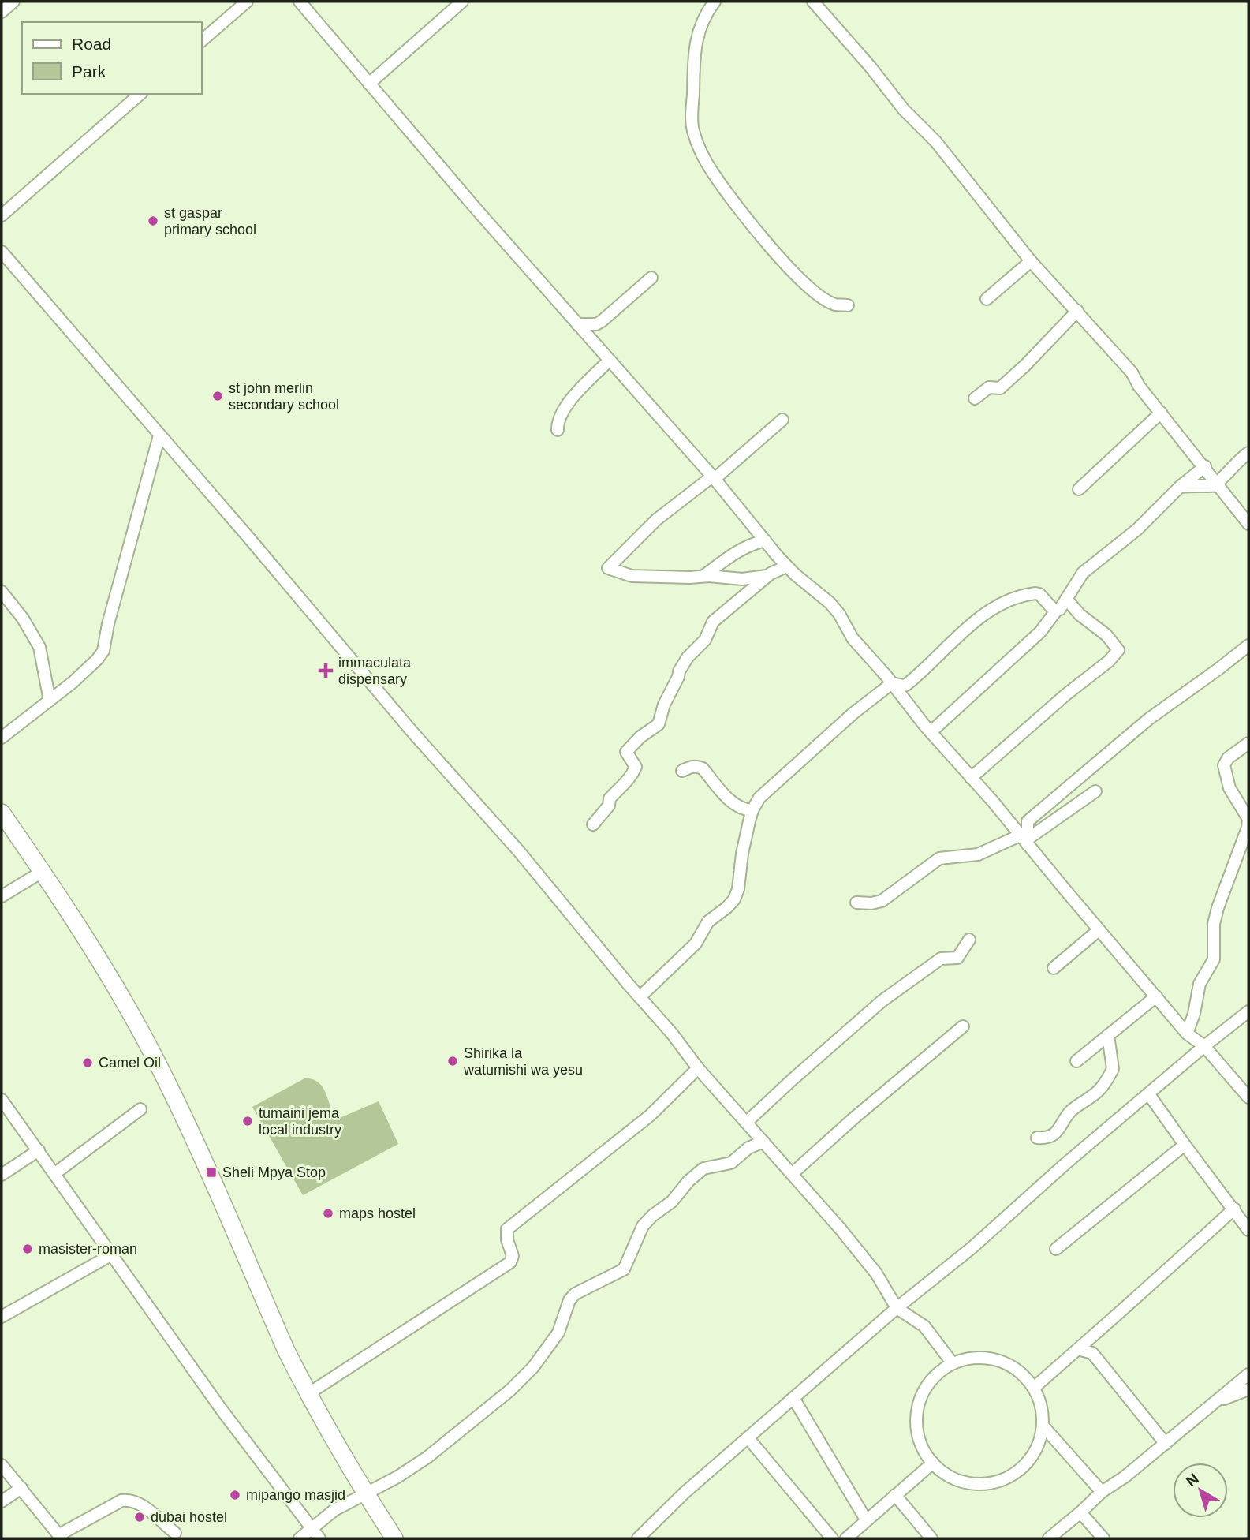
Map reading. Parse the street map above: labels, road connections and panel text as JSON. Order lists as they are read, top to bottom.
{
  "places": {
    "other": [
      "st gaspar primary school",
      "st john merlin secondary school",
      "Shirika la watumishi wa yesu",
      "Camel Oil",
      "tumaini jema local industry",
      "maps hostel",
      "masister-roman",
      "mipango masjid",
      "dubai hostel"
    ],
    "health": ["immaculata dispensary"],
    "transit": ["Sheli Mpya Stop"]
  },
  "legend": ["Road", "Park"],
  "north": "top left"
}
